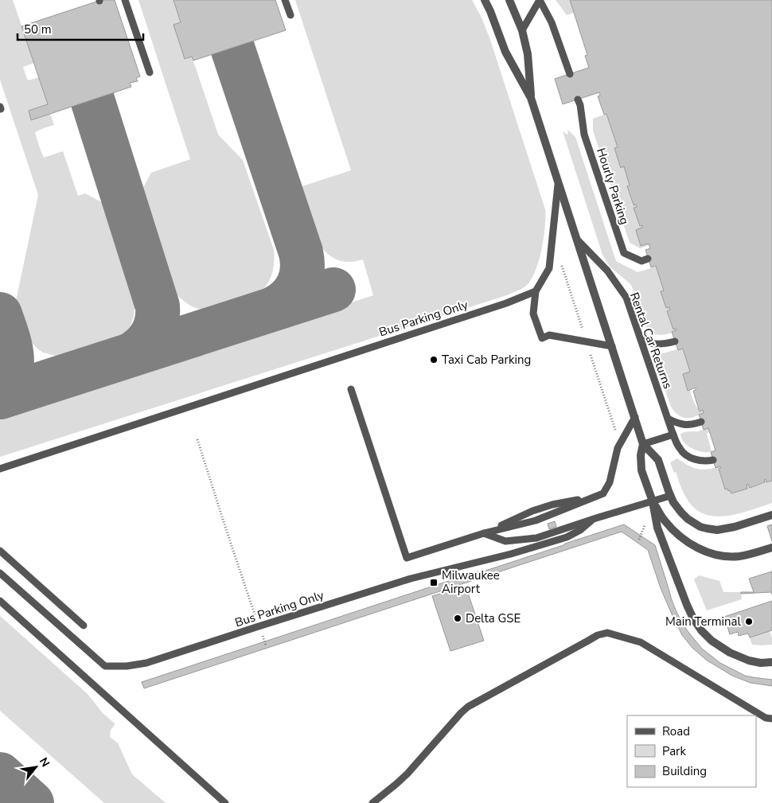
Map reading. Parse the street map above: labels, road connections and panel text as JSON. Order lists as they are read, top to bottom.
{
  "streets": {
    "lane": ["Hourly Parking", "Bus Parking Only", "Rental Car Returns"]
  },
  "places": {
    "other": ["Taxi Cab Parking", "Delta GSE", "Main Terminal"],
    "transit": ["Milwaukee Airport"]
  },
  "legend": ["Road", "Park", "Building"],
  "scale_bar": "50 m",
  "north": "top right"
}
